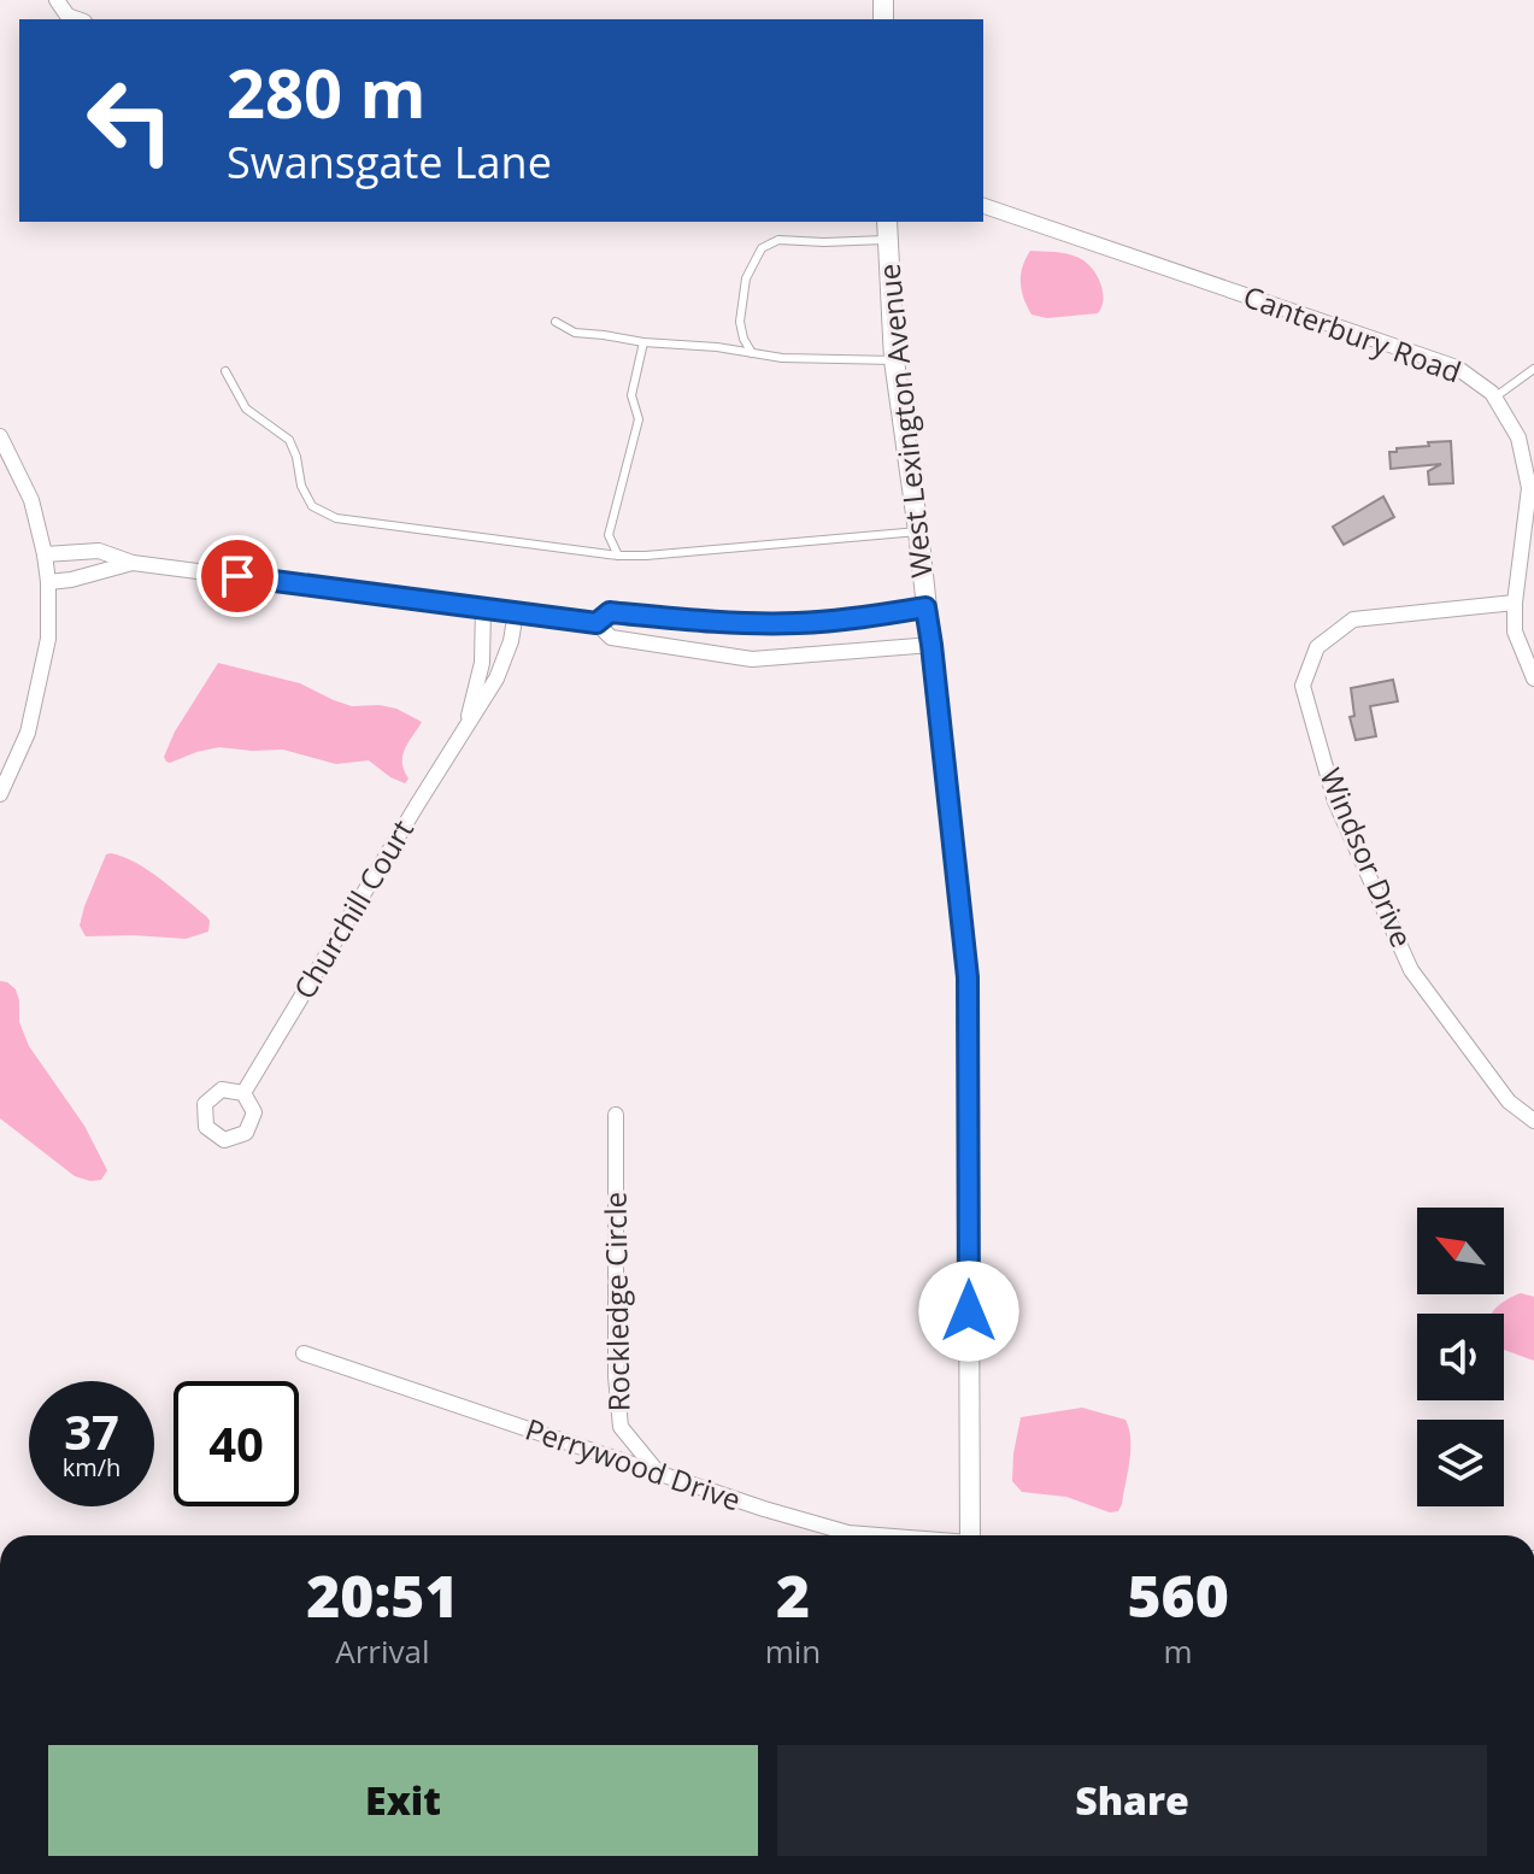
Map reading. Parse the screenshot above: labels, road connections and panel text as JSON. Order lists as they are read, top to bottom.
{
  "streets": {
    "street": [
      "Canterbury Road",
      "West Lexington Avenue",
      "Windsor Drive",
      "Churchill Court",
      "Rockledge Circle",
      "Perrywood Drive"
    ]
  },
  "crossings": [
    ["Canterbury Road", "Windsor Drive"],
    ["Rockledge Circle", "Perrywood Drive"]
  ],
  "north": "top left",
  "page": {
    "turn": ["280 m", "Swansgate Lane"],
    "speed": "37 km/h",
    "limit": "40",
    "eta": [
      "20:51",
      "Arrival",
      "2",
      "min",
      "560",
      "m"
    ],
    "buttons": ["Exit", "Share"]
  }
}
